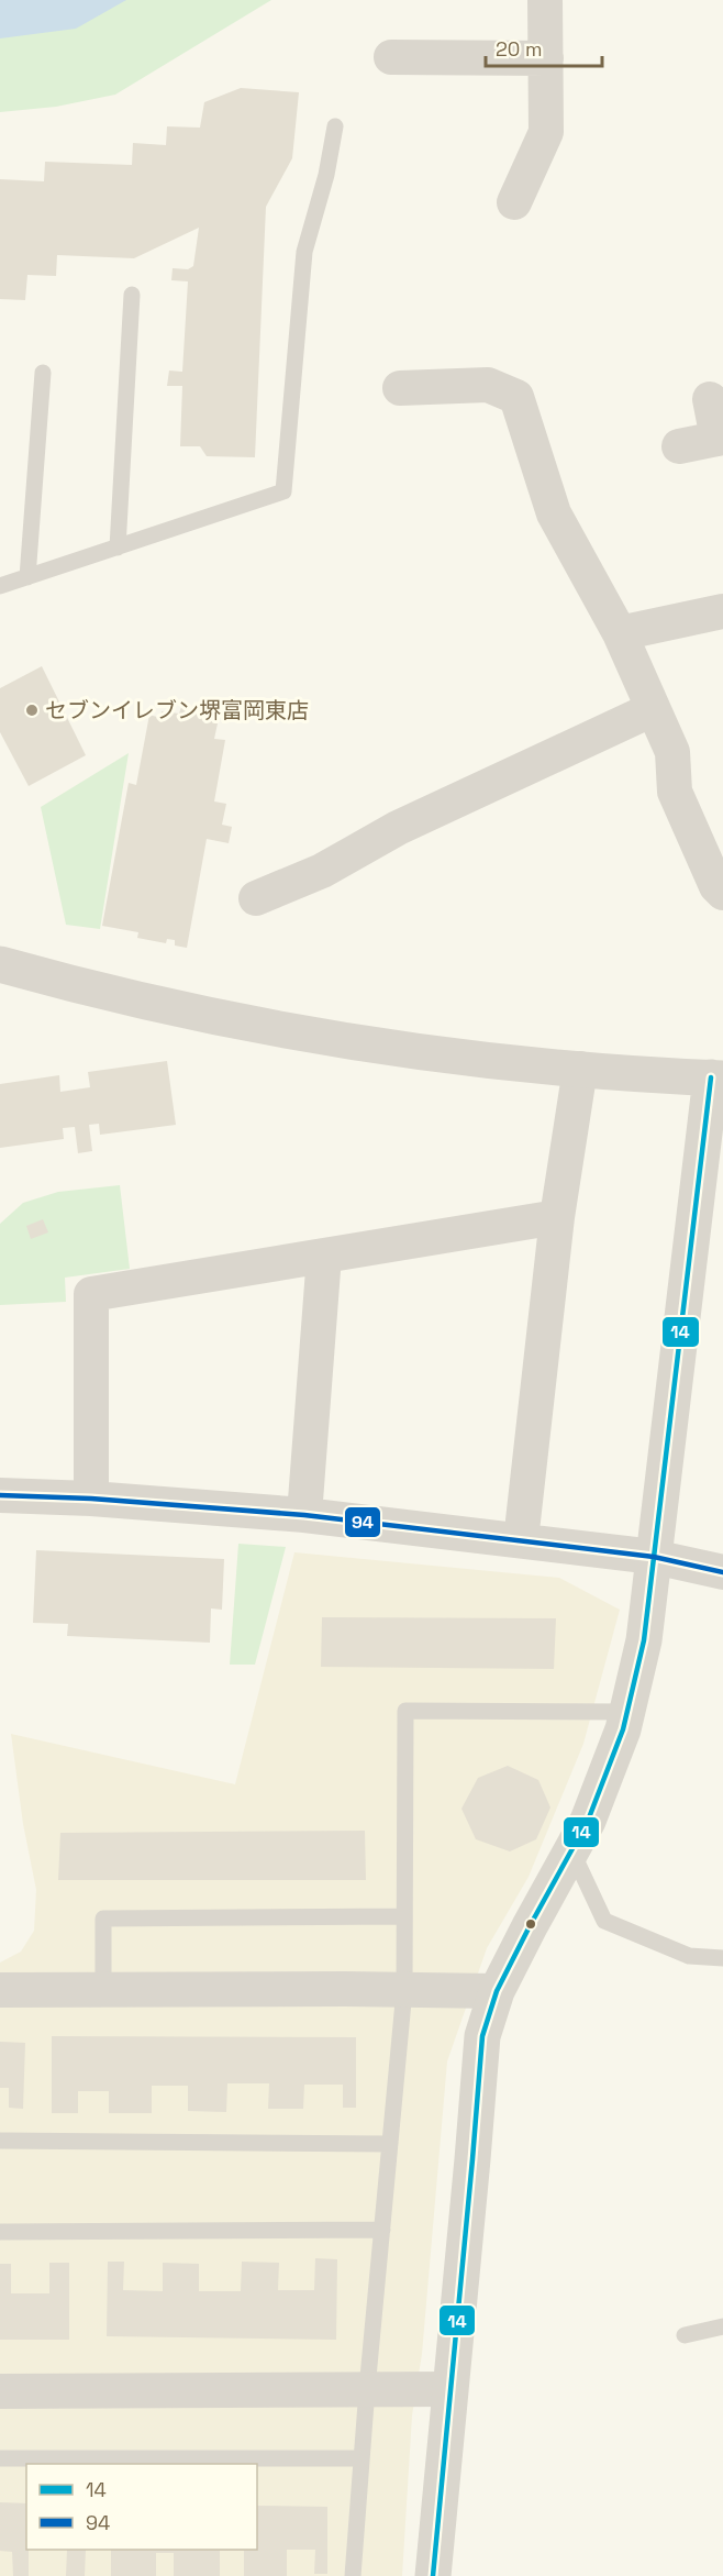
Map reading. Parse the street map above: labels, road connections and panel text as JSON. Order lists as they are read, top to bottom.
{
  "places": ["セブンイレブン堺富岡東店"],
  "lines": ["transit line 14", "transit line 94"],
  "legend": ["14", "94"],
  "scale_bar": "20 m"
}
